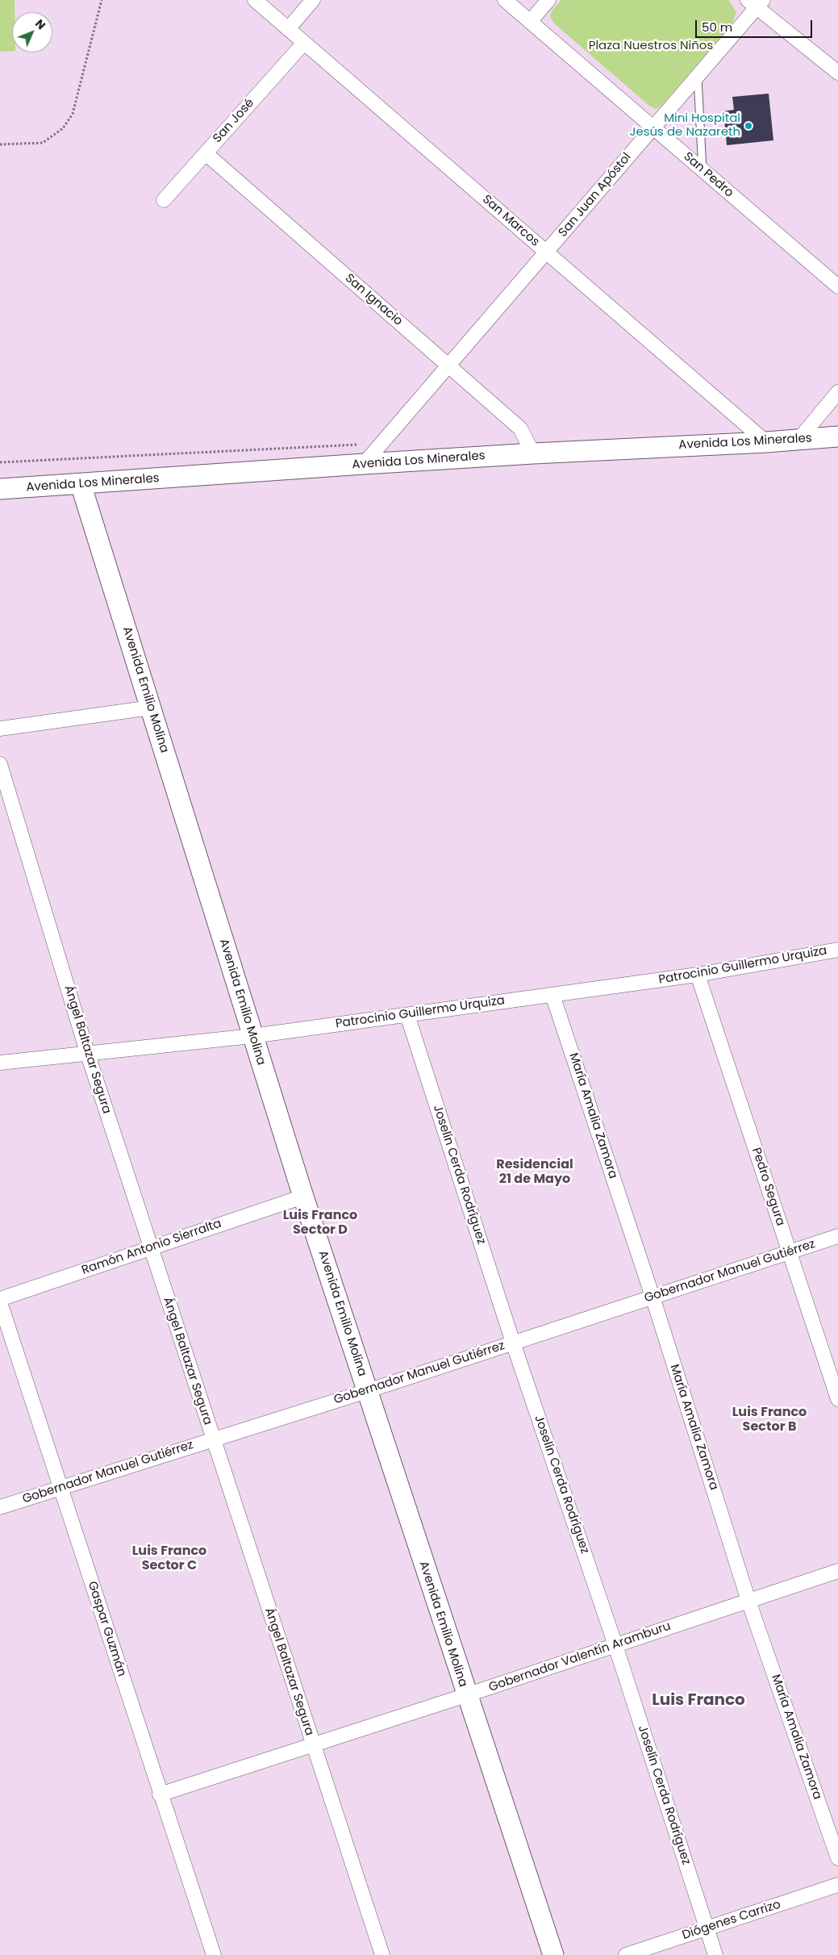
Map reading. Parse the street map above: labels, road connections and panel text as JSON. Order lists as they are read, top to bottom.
{
  "streets": {
    "street": [
      "San José",
      "San Pedro",
      "San Juan Apóstol",
      "San Marcos",
      "San Ignacio",
      "Avenida Los Minerales",
      "Avenida Emilio Molina",
      "Patrocinio Guillermo Urquiza",
      "Ángel Baltazar Segura",
      "María Amalia Zamora",
      "Joselín Cerda Rodríguez",
      "Pedro Segura",
      "Ramón Antonio Sierralta",
      "Gobernador Manuel Gutiérrez",
      "Gaspar Guzmán",
      "Gobernador Valentín Aramburu",
      "Diógenes Carrizo"
    ]
  },
  "crossings": [
    ["San José", "San Marcos"],
    ["San José", "San Ignacio"],
    ["San Pedro", "San Juan Apóstol"],
    ["San Juan Apóstol", "San Marcos"],
    ["San Juan Apóstol", "San Ignacio"],
    ["San Juan Apóstol", "Avenida Los Minerales"],
    ["San Marcos", "Avenida Los Minerales"],
    ["San Ignacio", "Avenida Los Minerales"],
    ["Avenida Los Minerales", "Avenida Emilio Molina"],
    ["Avenida Emilio Molina", "Patrocinio Guillermo Urquiza"],
    ["Avenida Emilio Molina", "Ramón Antonio Sierralta"],
    ["Avenida Emilio Molina", "Gobernador Manuel Gutiérrez"],
    ["Avenida Emilio Molina", "Gobernador Valentín Aramburu"],
    ["Patrocinio Guillermo Urquiza", "Ángel Baltazar Segura"],
    ["Patrocinio Guillermo Urquiza", "María Amalia Zamora"],
    ["Patrocinio Guillermo Urquiza", "Joselín Cerda Rodríguez"],
    ["Patrocinio Guillermo Urquiza", "Pedro Segura"],
    ["Ángel Baltazar Segura", "Ramón Antonio Sierralta"],
    ["Ángel Baltazar Segura", "Gobernador Manuel Gutiérrez"],
    ["Ángel Baltazar Segura", "Gobernador Valentín Aramburu"],
    ["María Amalia Zamora", "Gobernador Manuel Gutiérrez"],
    ["María Amalia Zamora", "Gobernador Valentín Aramburu"],
    ["Joselín Cerda Rodríguez", "Gobernador Manuel Gutiérrez"],
    ["Joselín Cerda Rodríguez", "Gobernador Valentín Aramburu"],
    ["Joselín Cerda Rodríguez", "Diógenes Carrizo"],
    ["Pedro Segura", "Gobernador Manuel Gutiérrez"],
    ["Gobernador Manuel Gutiérrez", "Gaspar Guzmán"],
    ["Gaspar Guzmán", "Gobernador Valentín Aramburu"]
  ],
  "districts": [
    "Residencial 21 de Mayo",
    "Luis Franco Sector D",
    "Luis Franco Sector B",
    "Luis Franco Sector C",
    "Luis Franco"
  ],
  "parks": ["Plaza Nuestros Niños"],
  "places": ["Mini Hospital Jesús de Nazareth"],
  "scale_bar": "50 m",
  "north": "top right"
}
